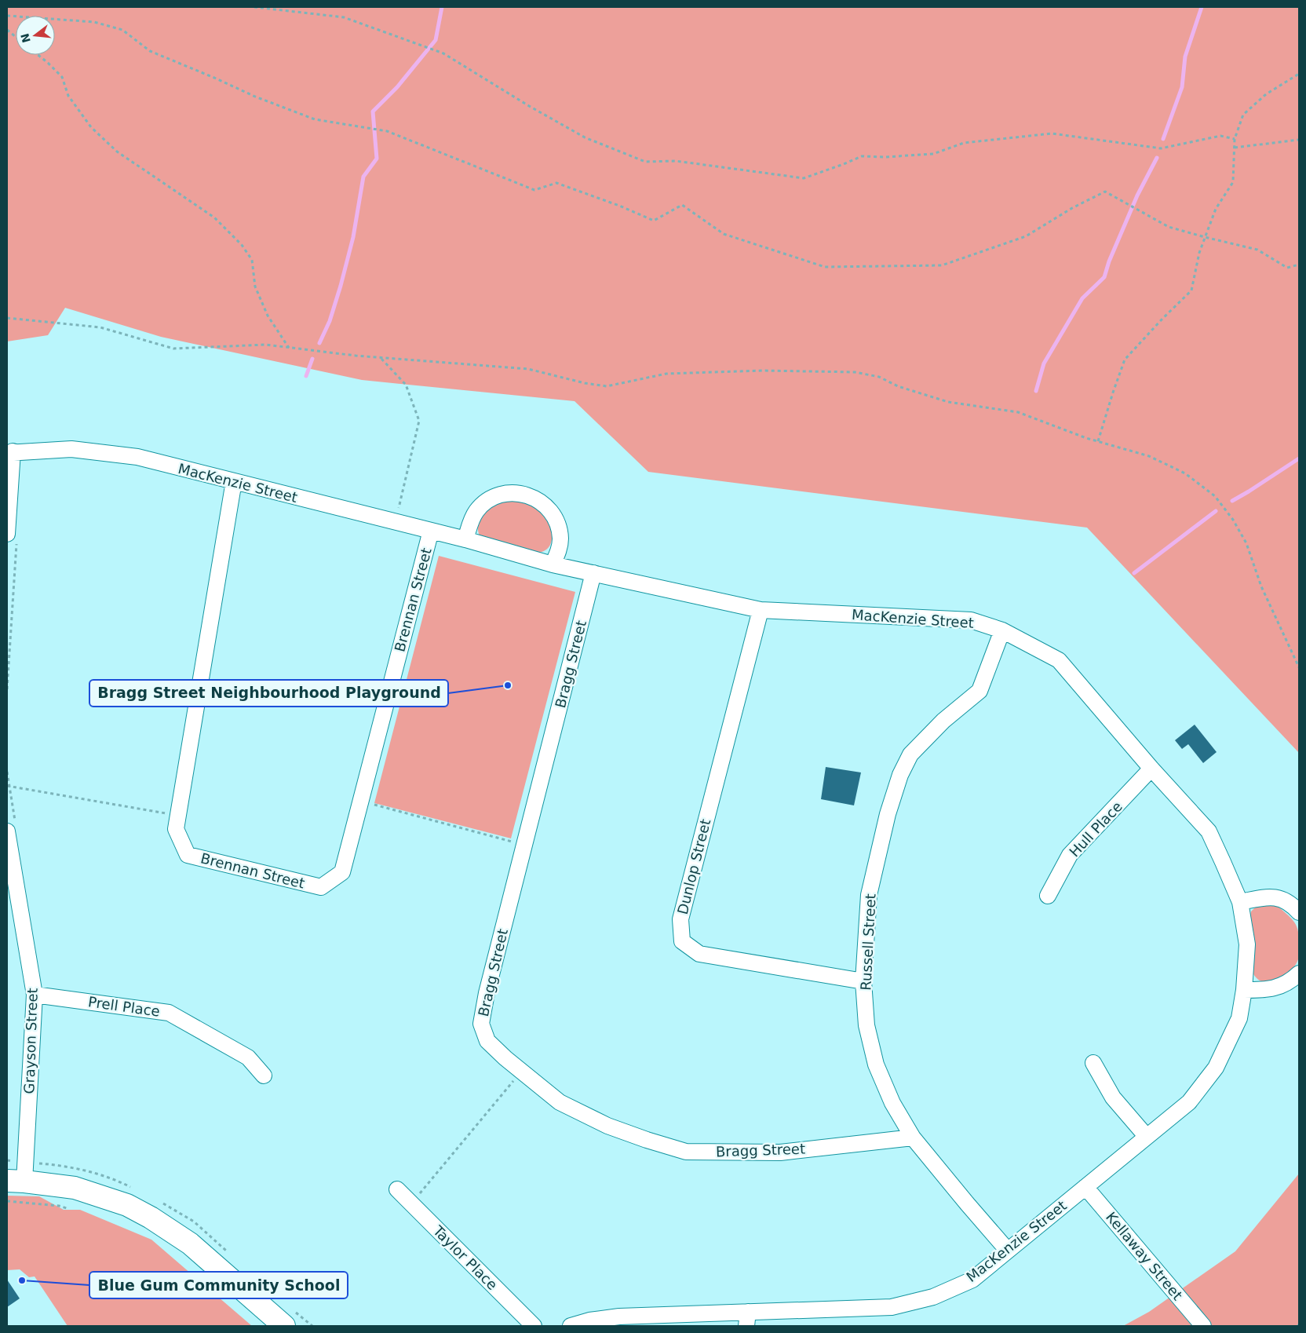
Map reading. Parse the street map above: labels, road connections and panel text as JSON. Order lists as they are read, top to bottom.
{
  "streets": {
    "street": [
      "MacKenzie Street",
      "Brennan Street",
      "Bragg Street",
      "Hull Place",
      "Dunlop Street",
      "Russell Street",
      "Prell Place",
      "Grayson Street",
      "Kellaway Street",
      "Taylor Place"
    ]
  },
  "crossings": [
    ["MacKenzie Street", "Brennan Street"],
    ["MacKenzie Street", "Bragg Street"],
    ["MacKenzie Street", "Hull Place"],
    ["MacKenzie Street", "Dunlop Street"],
    ["MacKenzie Street", "Russell Street"],
    ["MacKenzie Street", "Kellaway Street"],
    ["Bragg Street", "Russell Street"],
    ["Dunlop Street", "Russell Street"],
    ["Prell Place", "Grayson Street"]
  ],
  "places": ["Bragg Street Neighbourhood Playground", "Blue Gum Community School"],
  "north": "left"
}
